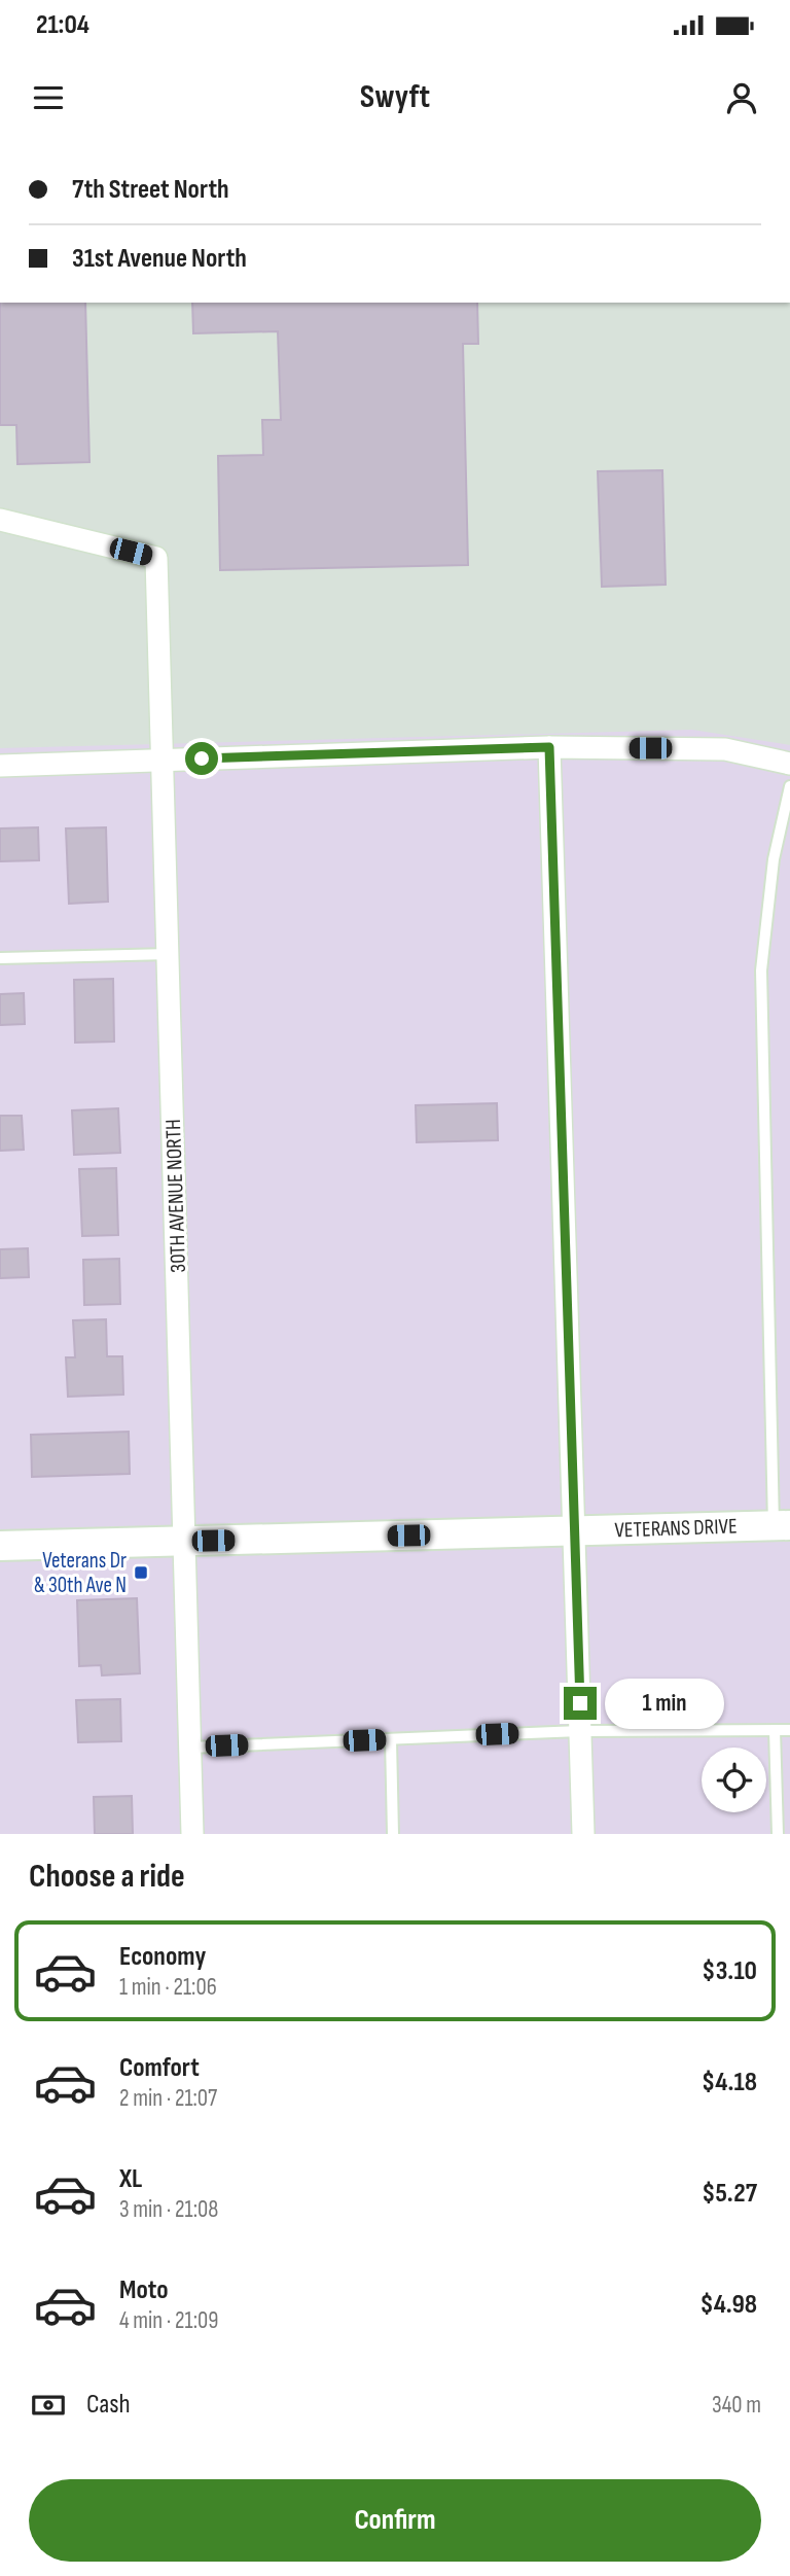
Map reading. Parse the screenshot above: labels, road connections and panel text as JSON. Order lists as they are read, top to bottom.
{
  "streets": {
    "main road": ["VETERANS DRIVE"],
    "street": ["30TH AVENUE NORTH"]
  },
  "crossings": [
    ["30TH AVENUE NORTH", "VETERANS DRIVE"]
  ],
  "places": {
    "transit": ["Veterans Dr & 30th Ave N"]
  },
  "page": {
    "status": "21:04",
    "header": "Swyft",
    "banner": ["7th Street North", "31st Avenue North"],
    "bubble": "1 min",
    "heading": "Choose a ride",
    "list": [
      {
        "name": "Economy",
        "note": "1 min · 21:06",
        "value": "$3.10"
      },
      {
        "name": "Comfort",
        "note": "2 min · 21:07",
        "value": "$4.18"
      },
      {
        "name": "XL",
        "note": "3 min · 21:08",
        "value": "$5.27"
      },
      {
        "name": "Moto",
        "note": "4 min · 21:09",
        "value": "$4.98"
      }
    ],
    "pay": ["Cash", "340 m"],
    "buttons": "Confirm"
  }
}
